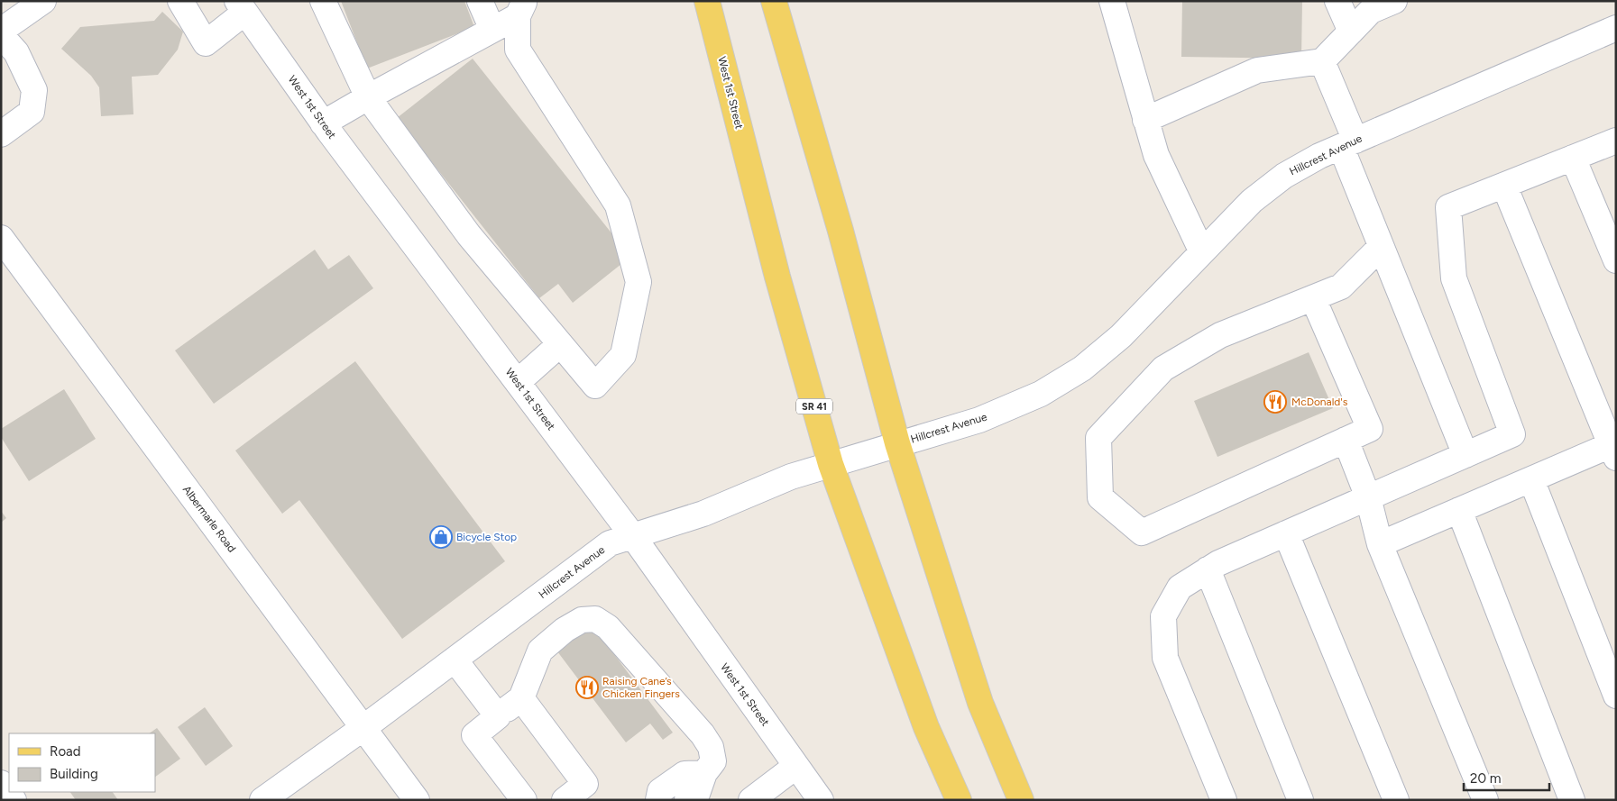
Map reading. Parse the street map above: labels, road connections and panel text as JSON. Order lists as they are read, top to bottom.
{
  "streets": {
    "main road": ["West 1st Street", "SR 41"],
    "street": ["Hillcrest Avenue", "Albermarle Road"]
  },
  "crossings": [
    ["West 1st Street", "Hillcrest Avenue"],
    ["Hillcrest Avenue", "Albermarle Road"]
  ],
  "places": {
    "restaurant": ["McDonald's", "Raising Cane’s Chicken Fingers"],
    "shop": ["Bicycle Stop"]
  },
  "legend": ["Road", "Building"],
  "scale_bar": "20 m"
}
